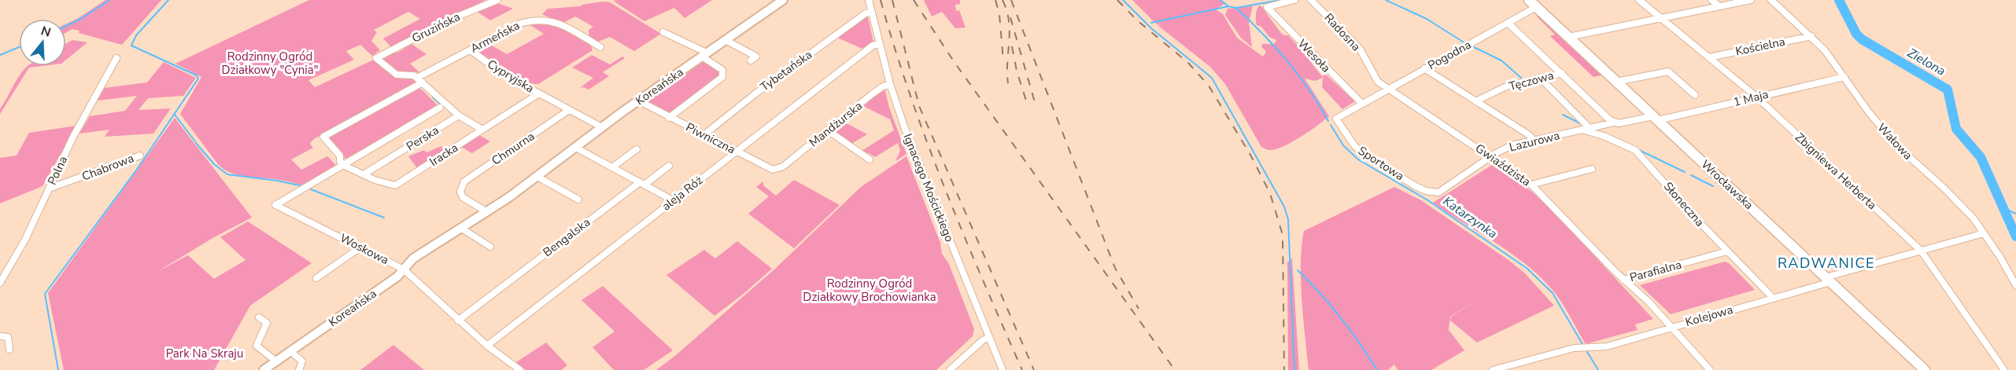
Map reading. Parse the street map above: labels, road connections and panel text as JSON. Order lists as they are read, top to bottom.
{
  "streets": {
    "main road": ["Wrocławska"],
    "street": [
      "Gruzińska",
      "Radosna",
      "Armeńska",
      "Kościelna",
      "Pogodna",
      "Wesoła",
      "Tybetańska",
      "Cypryjska",
      "Tęczowa",
      "Koreańska",
      "1 Maja",
      "Mandżurska",
      "Perska",
      "Piwniczna",
      "Lazurowa",
      "Wałowa",
      "Chmurna",
      "Iracka",
      "Sportowa",
      "Gwiaździsta",
      "Chabrowa",
      "Polna",
      "Zbigniewa Herberta",
      "Ignacego Mościckiego",
      "aleja Róż",
      "Słoneczna",
      "Bengalska",
      "Woskowa",
      "Parafialna",
      "Kolejowa"
    ]
  },
  "crossings": [
    ["Gruzińska", "Armeńska"],
    ["Radosna", "Pogodna"],
    ["Radosna", "Gwiaździsta"],
    ["Armeńska", "Cypryjska"],
    ["Kościelna", "Wałowa"],
    ["Kościelna", "Zbigniewa Herberta"],
    ["Pogodna", "Wesoła"],
    ["Pogodna", "Sportowa"],
    ["Pogodna", "Gwiaździsta"],
    ["Pogodna", "Wrocławska"],
    ["Tybetańska", "Piwniczna"],
    ["Tybetańska", "Ignacego Mościckiego"],
    ["Cypryjska", "Chmurna"],
    ["Cypryjska", "Iracka"],
    ["Koreańska", "Piwniczna"],
    ["Koreańska", "Chmurna"],
    ["Koreańska", "Woskowa"],
    ["1 Maja", "Wałowa"],
    ["1 Maja", "Zbigniewa Herberta"],
    ["1 Maja", "Wrocławska"],
    ["Mandżurska", "Piwniczna"],
    ["Mandżurska", "Ignacego Mościckiego"],
    ["Perska", "Iracka"],
    ["Piwniczna", "aleja Róż"],
    ["Lazurowa", "Sportowa"],
    ["Lazurowa", "Gwiaździsta"],
    ["Lazurowa", "Słoneczna"],
    ["Wałowa", "Kolejowa"],
    ["Iracka", "Woskowa"],
    ["Gwiaździsta", "Parafialna"],
    ["Chabrowa", "Polna"],
    ["Zbigniewa Herberta", "Kolejowa"],
    ["Wrocławska", "Kolejowa"],
    ["Ignacego Mościckiego", "aleja Róż"],
    ["aleja Róż", "Woskowa"],
    ["Słoneczna", "Parafialna"],
    ["Słoneczna", "Kolejowa"],
    ["Bengalska", "Woskowa"],
    ["Parafialna", "Kolejowa"]
  ],
  "districts": ["RADWANICE"],
  "water": ["Zielona", "Katarzynka"],
  "parks": ["Rodzinny Ogród Działkowy \"Cynia\"", "Rodzinny Ogród Działkowy Brochowianka", "Park Na Skraju"],
  "north": "top"
}
